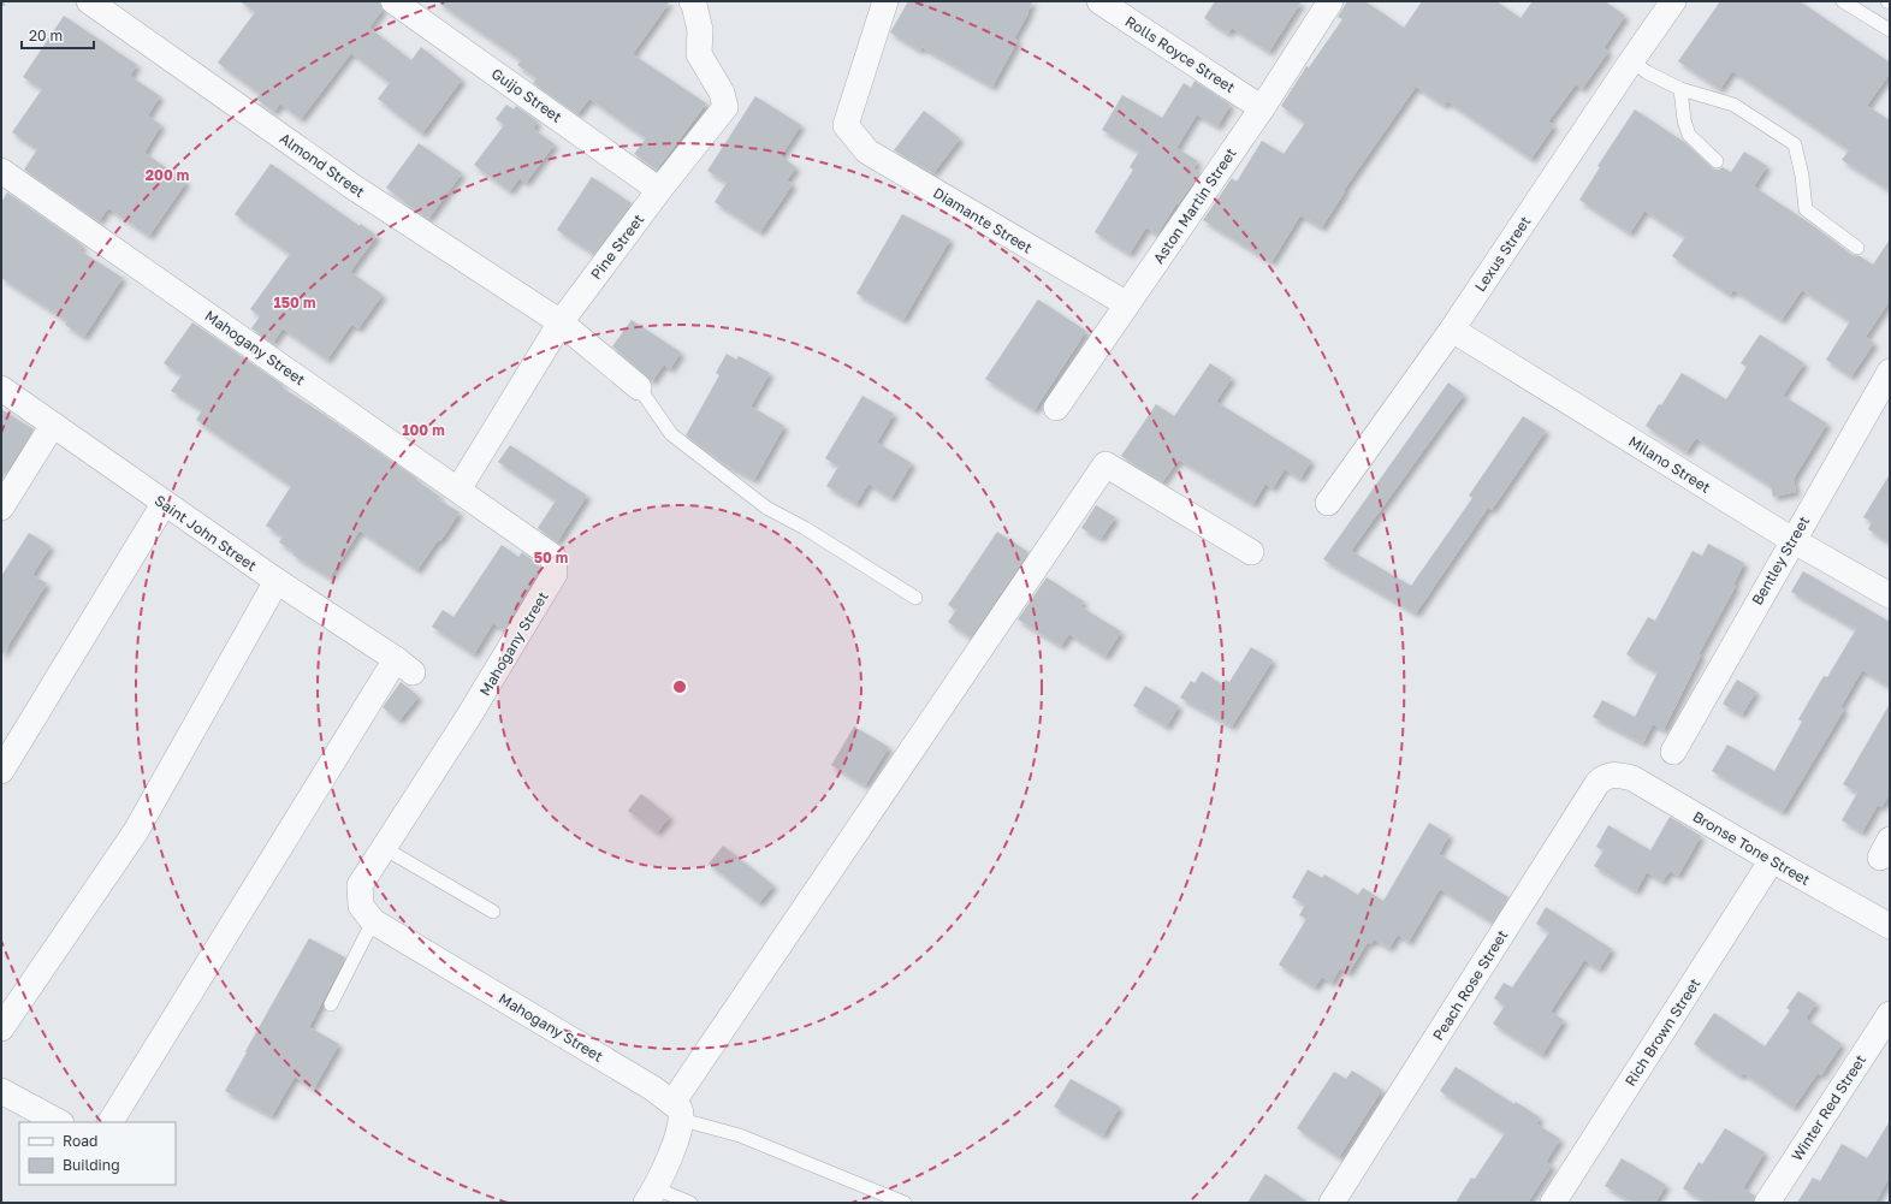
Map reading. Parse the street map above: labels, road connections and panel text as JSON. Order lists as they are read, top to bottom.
{
  "streets": {
    "street": [
      "Rolls Royce Street",
      "Guijo Street",
      "Almond Street",
      "Aston Martin Street",
      "Diamante Street",
      "Pine Street",
      "Lexus Street",
      "Mahogany Street",
      "Milano Street",
      "Saint John Street",
      "Bentley Street",
      "Bronse Tone Street",
      "Peach Rose Street",
      "Rich Brown Street",
      "Winter Red Street"
    ]
  },
  "crossings": [
    ["Rolls Royce Street", "Aston Martin Street"],
    ["Guijo Street", "Pine Street"],
    ["Almond Street", "Pine Street"],
    ["Aston Martin Street", "Diamante Street"],
    ["Pine Street", "Mahogany Street"],
    ["Lexus Street", "Milano Street"],
    ["Milano Street", "Bentley Street"],
    ["Bronse Tone Street", "Peach Rose Street"],
    ["Bronse Tone Street", "Rich Brown Street"]
  ],
  "legend": ["Road", "Building"],
  "scale_bar": "20 m",
  "rings": [
    "200 m",
    "150 m",
    "100 m",
    "50 m"
  ]
}
